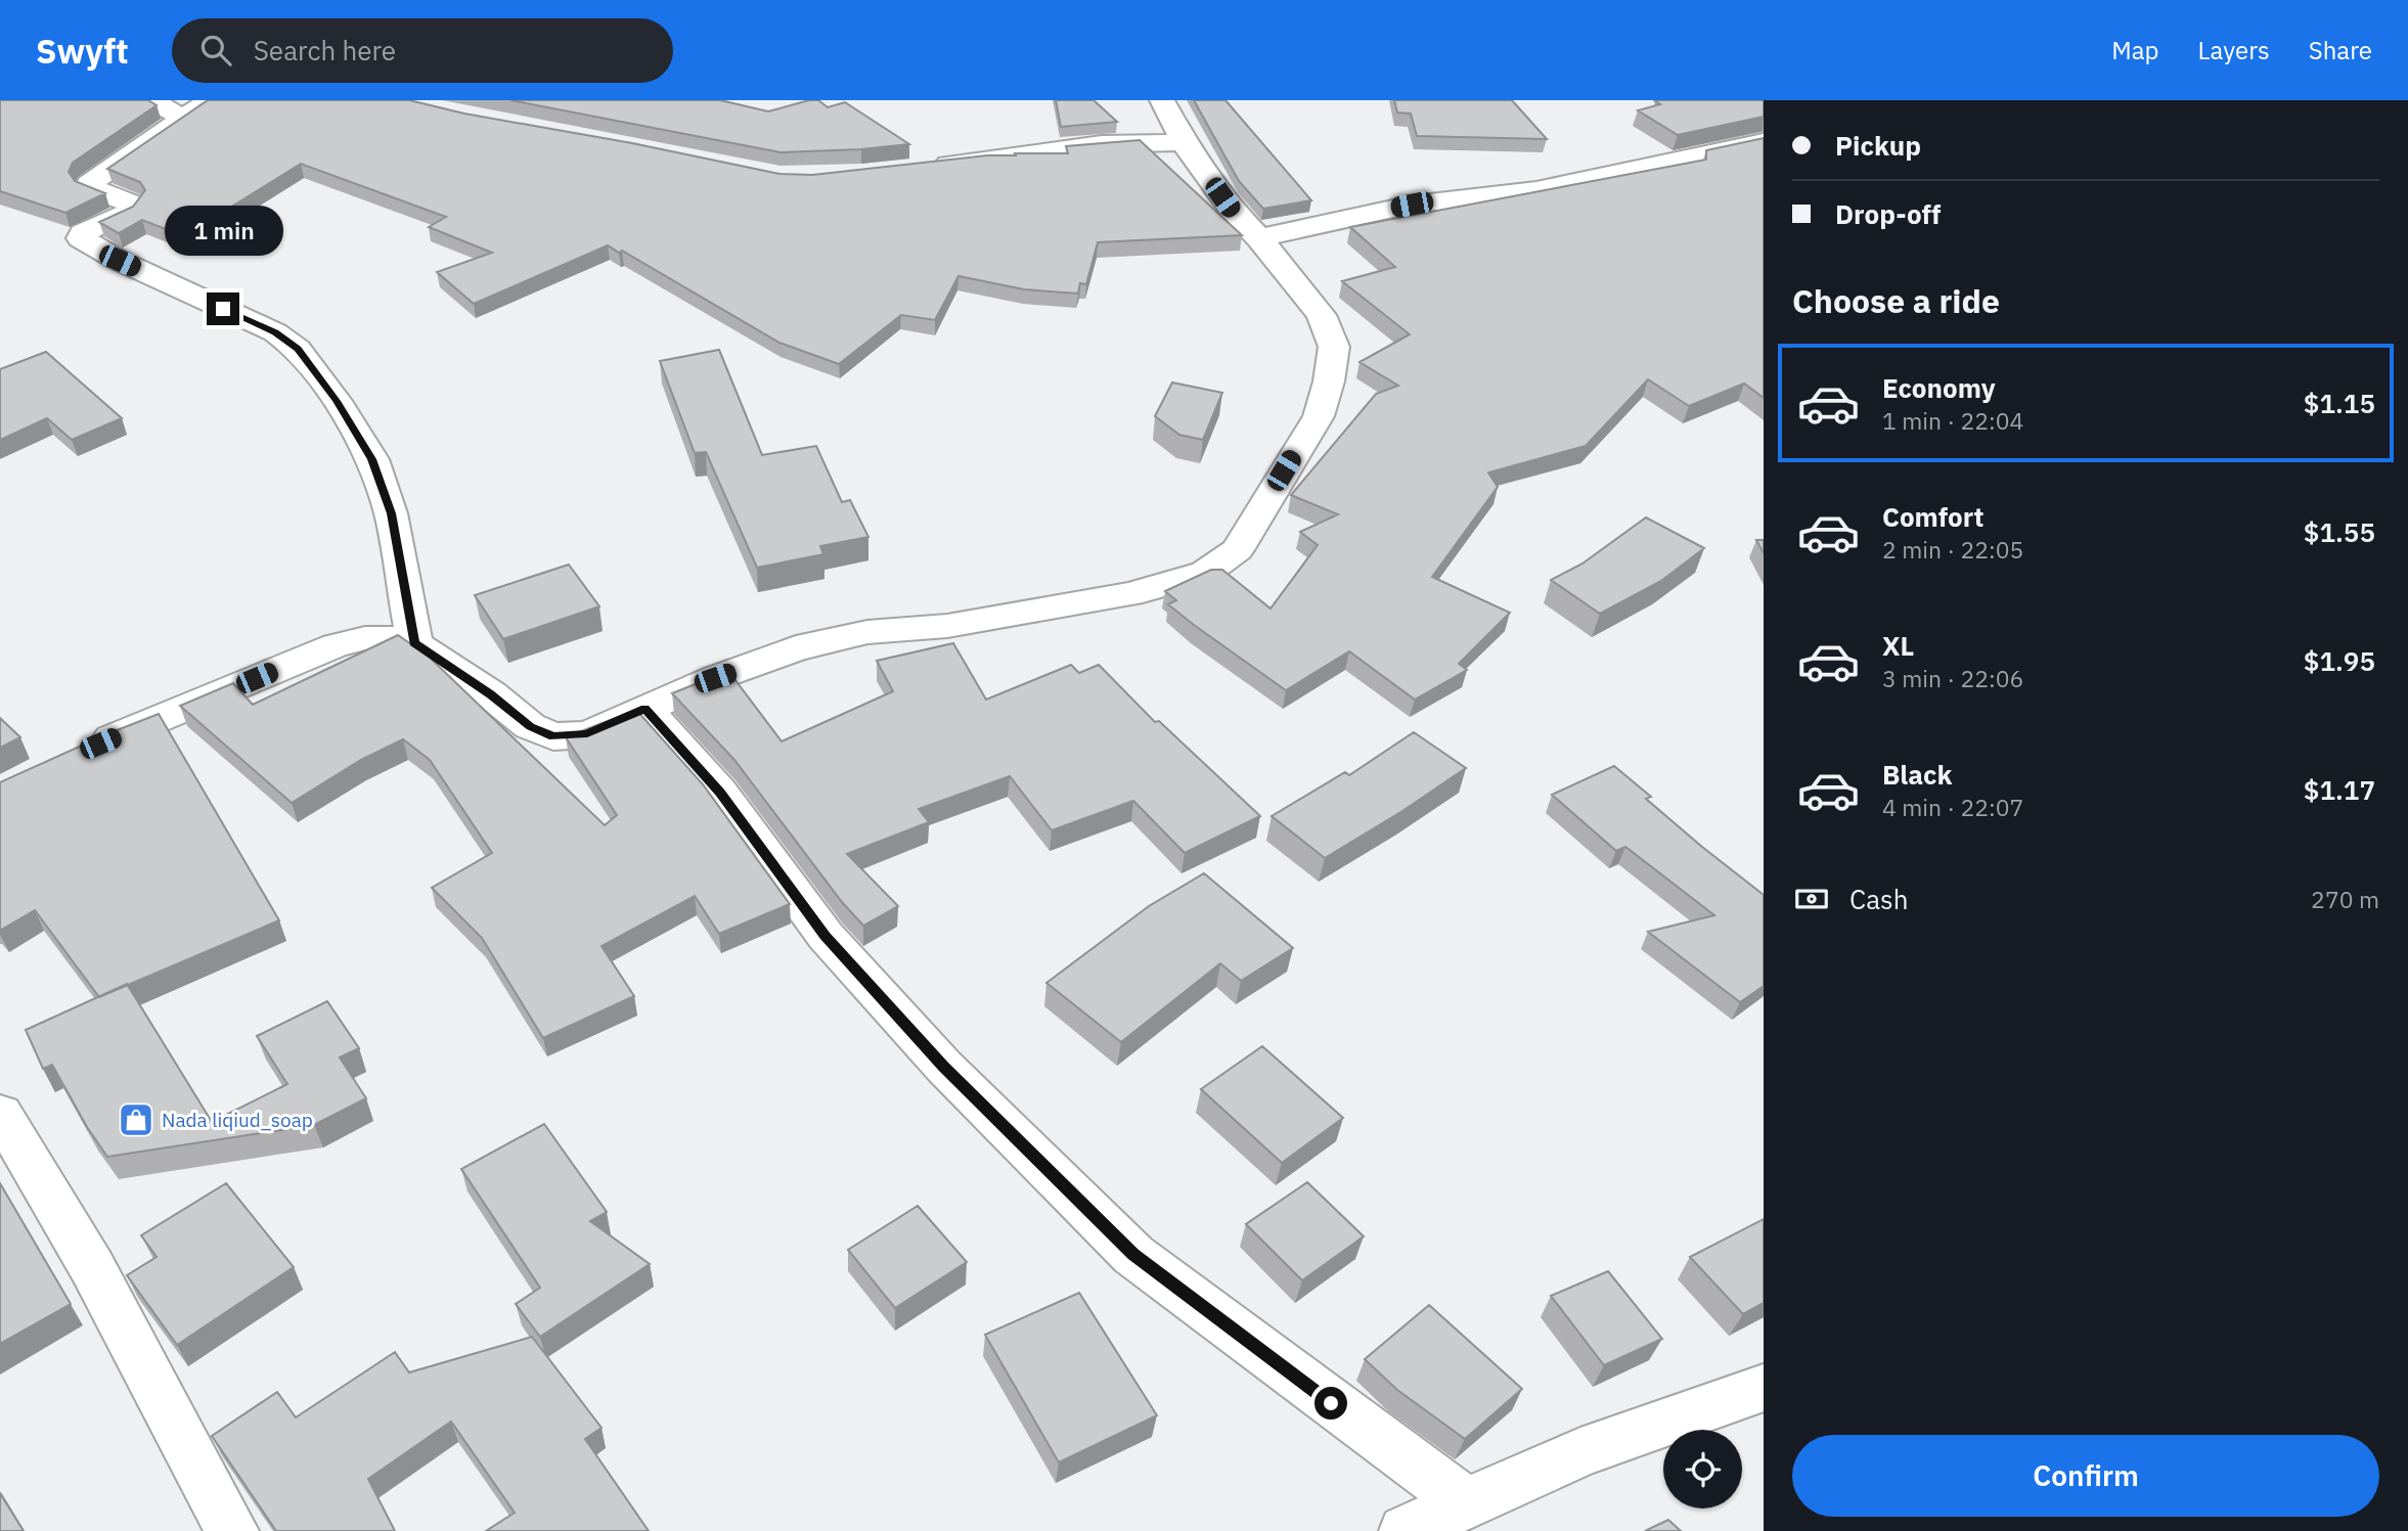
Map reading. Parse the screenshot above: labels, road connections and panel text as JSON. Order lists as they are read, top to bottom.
{
  "places": {
    "shop": ["Nada liqiud_soap"]
  },
  "page": {
    "header": "Swyft",
    "search": "Search here",
    "nav": ["Map", "Layers", "Share"],
    "banner": ["Pickup", "Drop-off"],
    "bubble": "1 min",
    "heading": "Choose a ride",
    "list": [
      {
        "name": "Economy",
        "note": "1 min · 22:04",
        "value": "$1.15"
      },
      {
        "name": "Comfort",
        "note": "2 min · 22:05",
        "value": "$1.55"
      },
      {
        "name": "XL",
        "note": "3 min · 22:06",
        "value": "$1.95"
      },
      {
        "name": "Black",
        "note": "4 min · 22:07",
        "value": "$1.17"
      }
    ],
    "pay": ["Cash", "270 m"],
    "buttons": "Confirm"
  }
}
